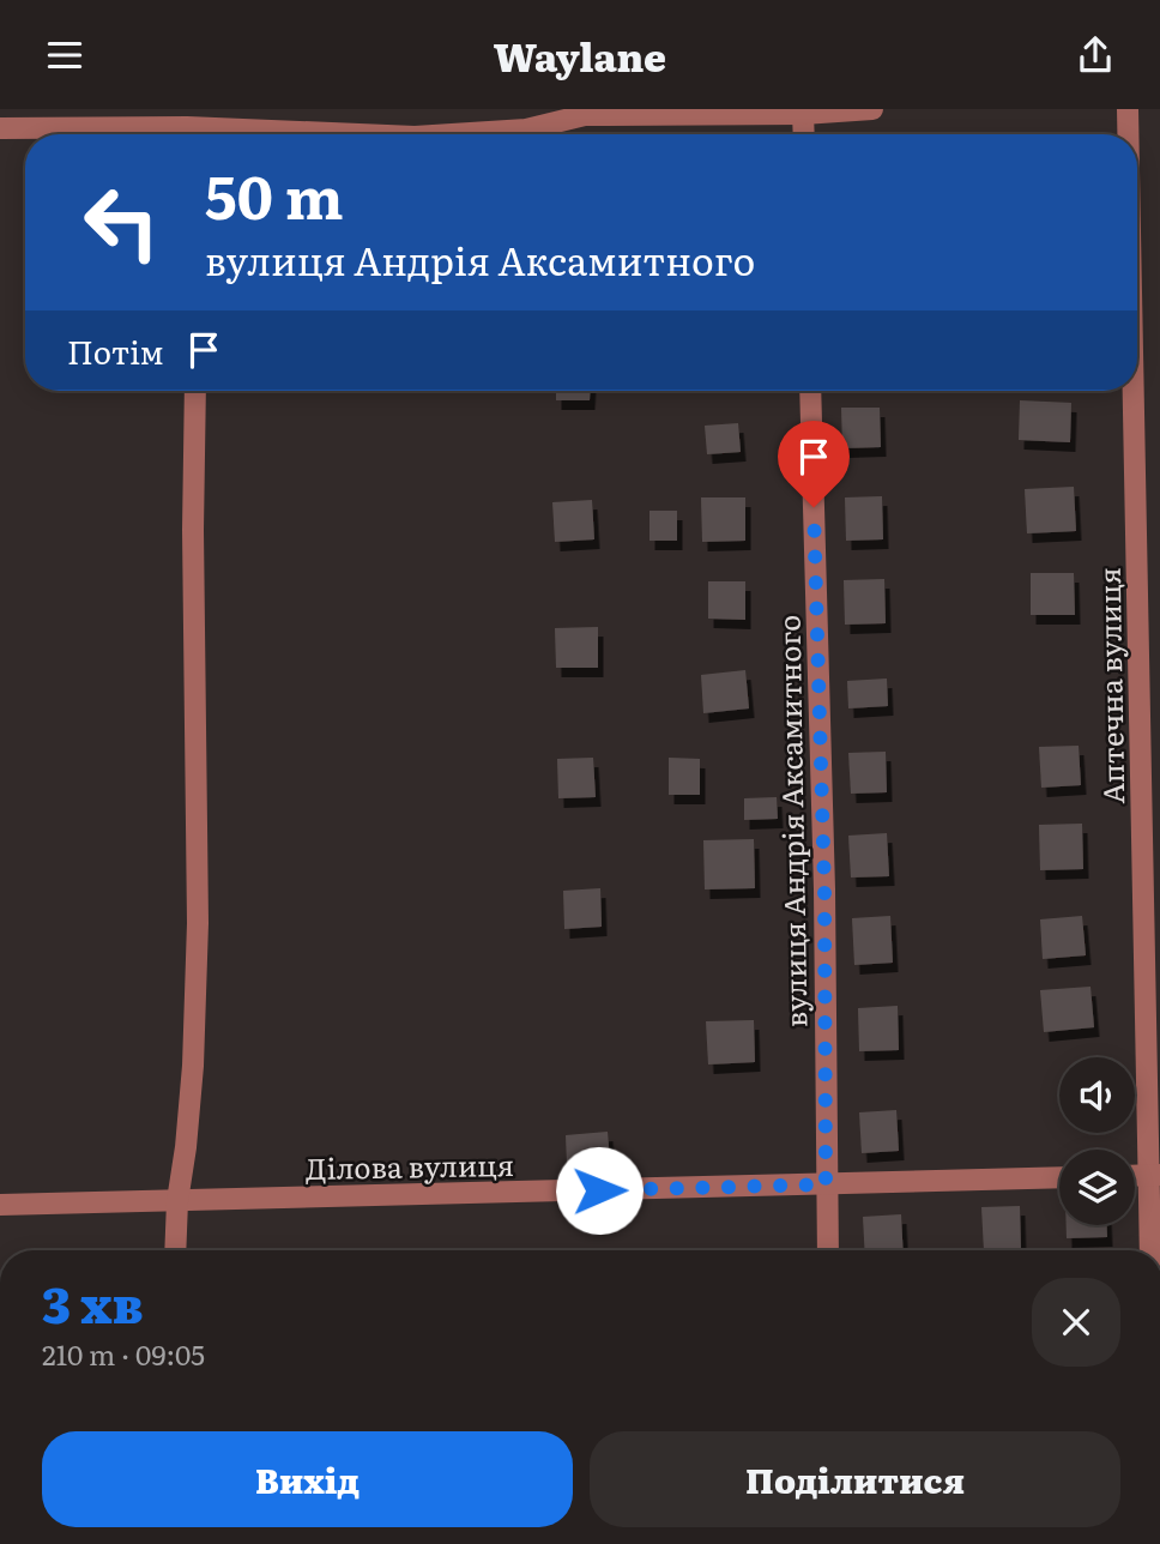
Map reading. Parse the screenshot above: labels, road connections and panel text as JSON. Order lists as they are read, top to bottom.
{
  "streets": {
    "street": ["Аптечна вулиця", "вулиця Андрія Аксамитного", "Ділова вулиця"]
  },
  "crossings": [
    ["вулиця Андрія Аксамитного", "Ділова вулиця"]
  ],
  "page": {
    "header": "Waylane",
    "turn": ["50 m", "вулиця Андрія Аксамитного"],
    "then": "Потім",
    "heading": ["3 хв", "210 m · 09:05"],
    "buttons": ["Вихід", "Поділитися"]
  }
}
